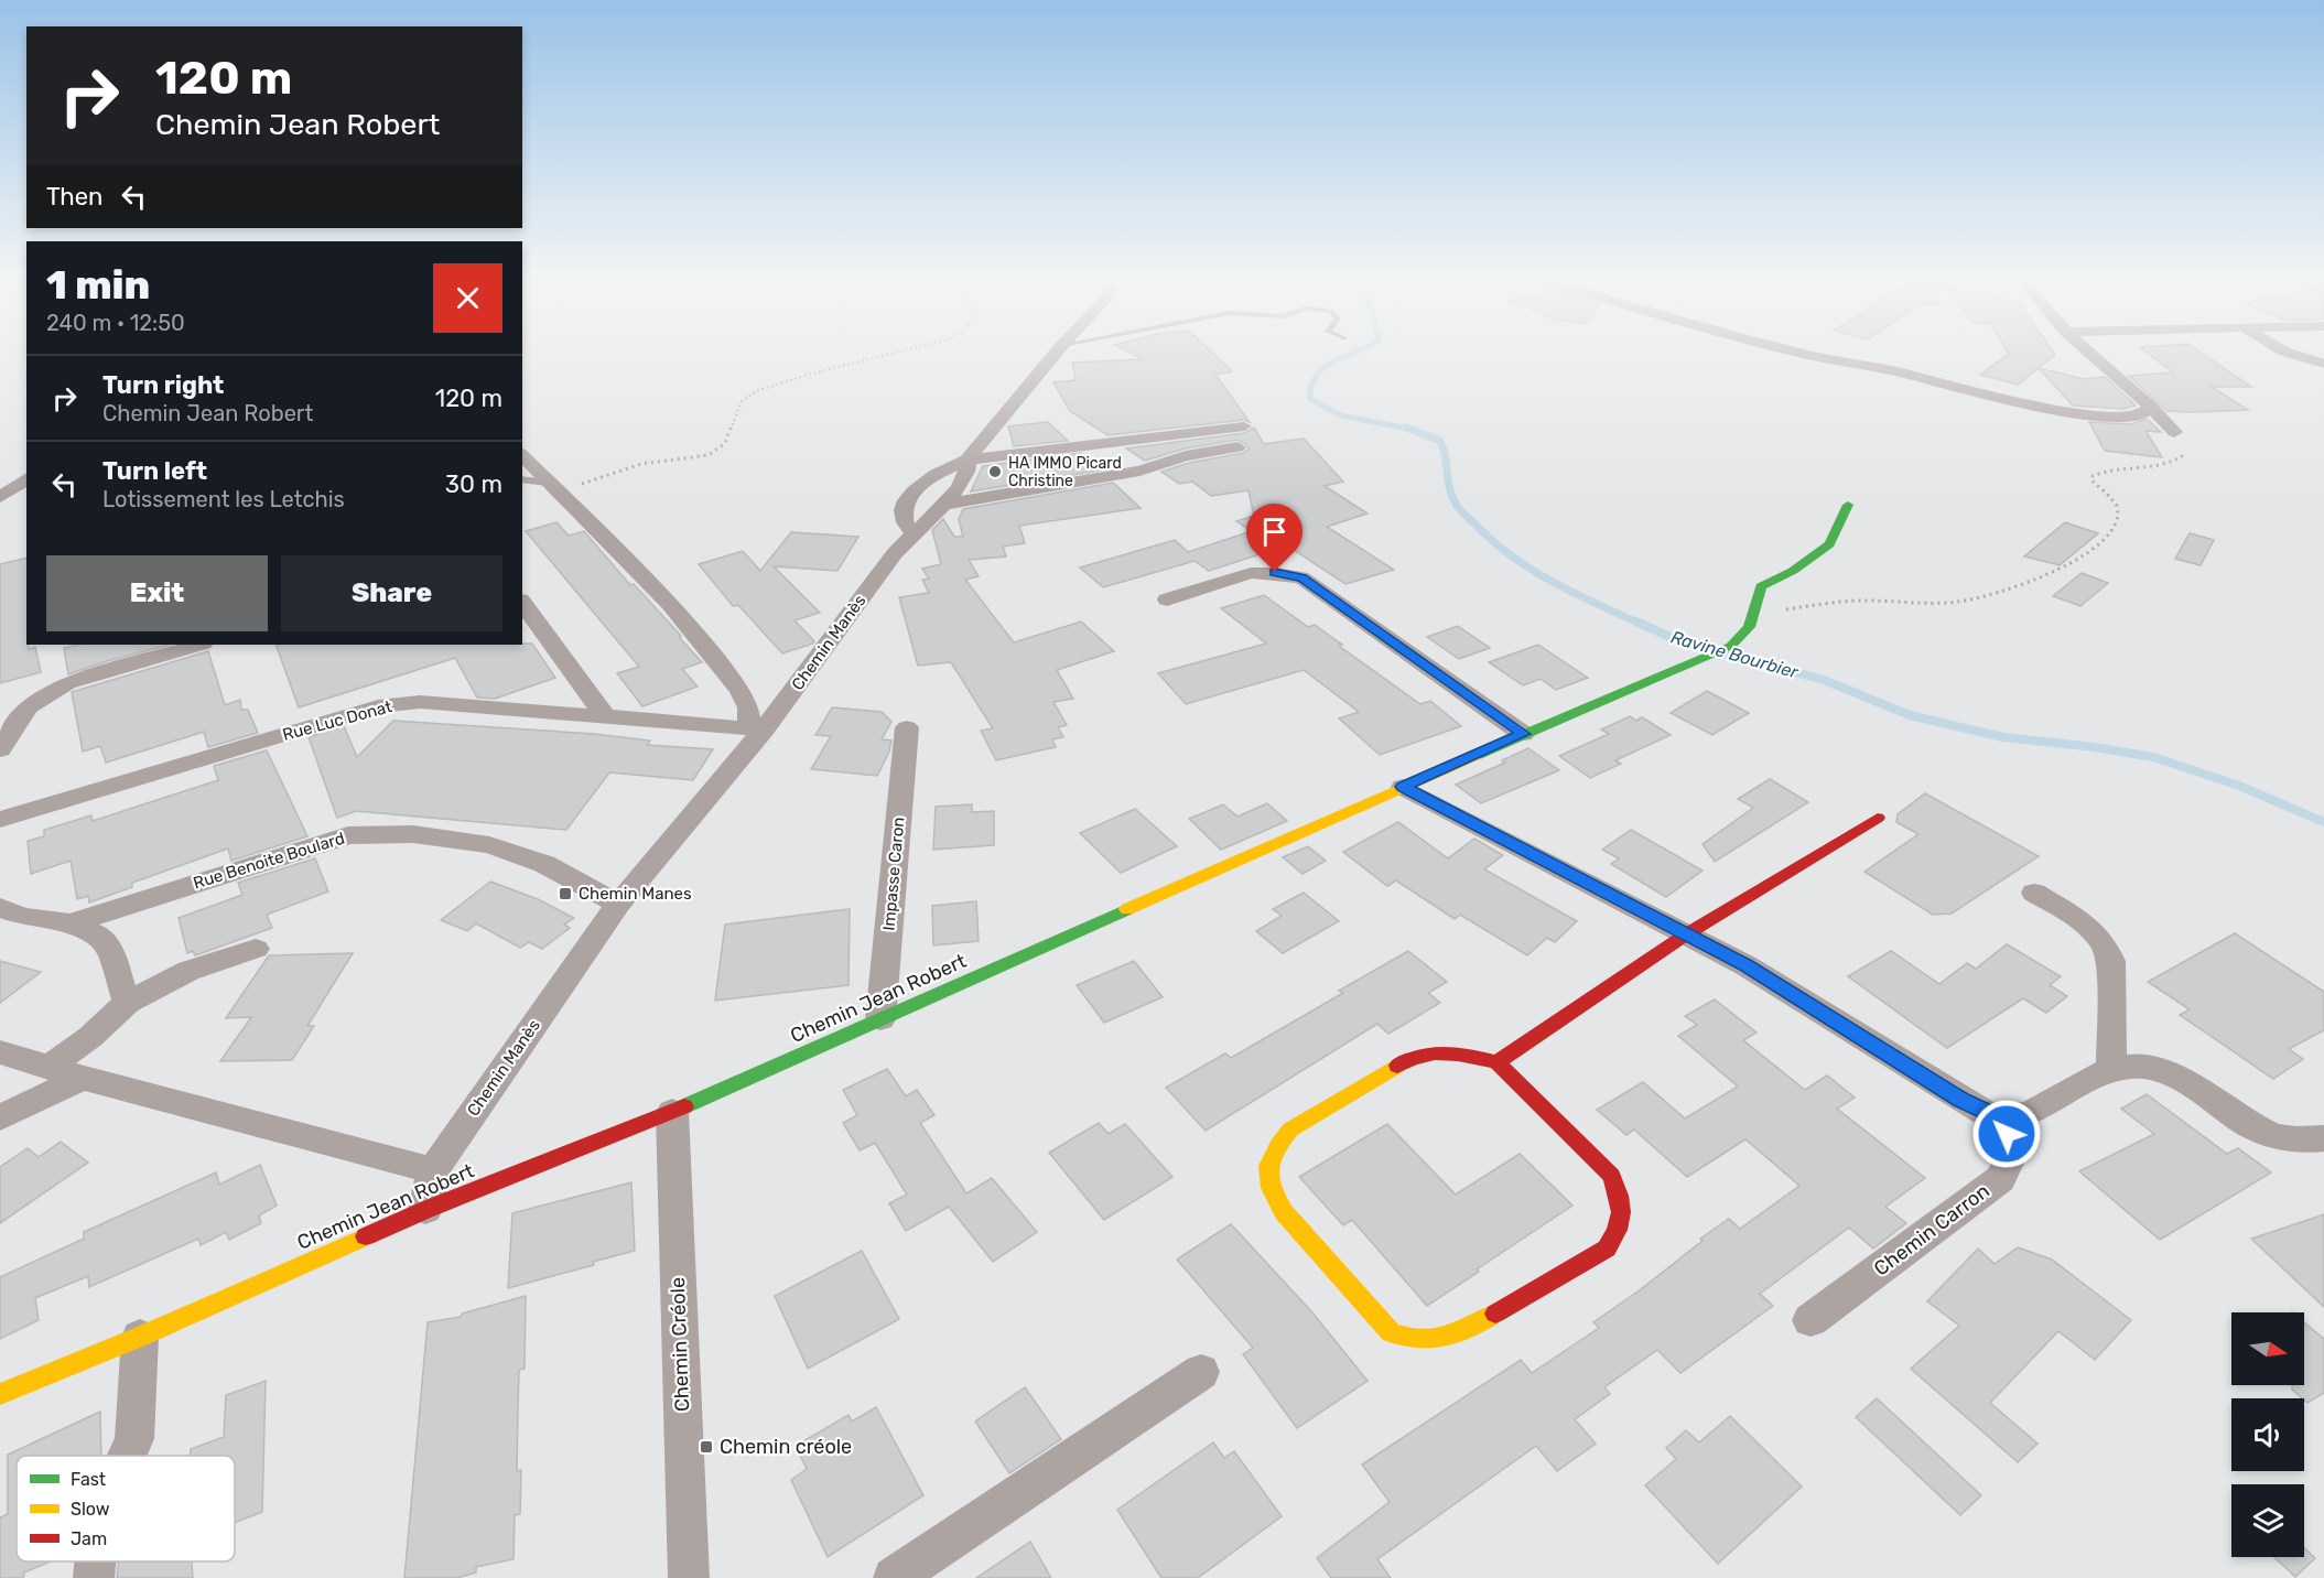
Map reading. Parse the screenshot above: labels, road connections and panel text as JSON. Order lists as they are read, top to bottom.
{
  "streets": {
    "street": [
      "Chemin Manès",
      "Rue Luc Donat",
      "Rue Benoite Boulard",
      "Impasse Caron",
      "Chemin Jean Robert",
      "Chemin Carron",
      "Chemin Créole"
    ]
  },
  "crossings": [
    ["Chemin Manès", "Rue Luc Donat"],
    ["Chemin Manès", "Rue Benoite Boulard"],
    ["Chemin Manès", "Chemin Jean Robert"],
    ["Impasse Caron", "Chemin Jean Robert"],
    ["Chemin Jean Robert", "Chemin Créole"]
  ],
  "water": ["Ravine Bourbier"],
  "places": {
    "other": ["HA IMMO Picard Christine"],
    "transit": ["Chemin Manes", "Chemin créole"]
  },
  "legend": ["Fast", "Slow", "Jam"],
  "north": "right",
  "page": {
    "turn": ["120 m", "Chemin Jean Robert"],
    "then": "Then",
    "heading": ["1 min", "240 m · 12:50"],
    "list": [
      {
        "name": "Turn right",
        "note": "Chemin Jean Robert",
        "value": "120 m"
      },
      {
        "name": "Turn left",
        "note": "Lotissement les Letchis",
        "value": "30 m"
      }
    ],
    "buttons": ["Exit", "Share"]
  }
}
